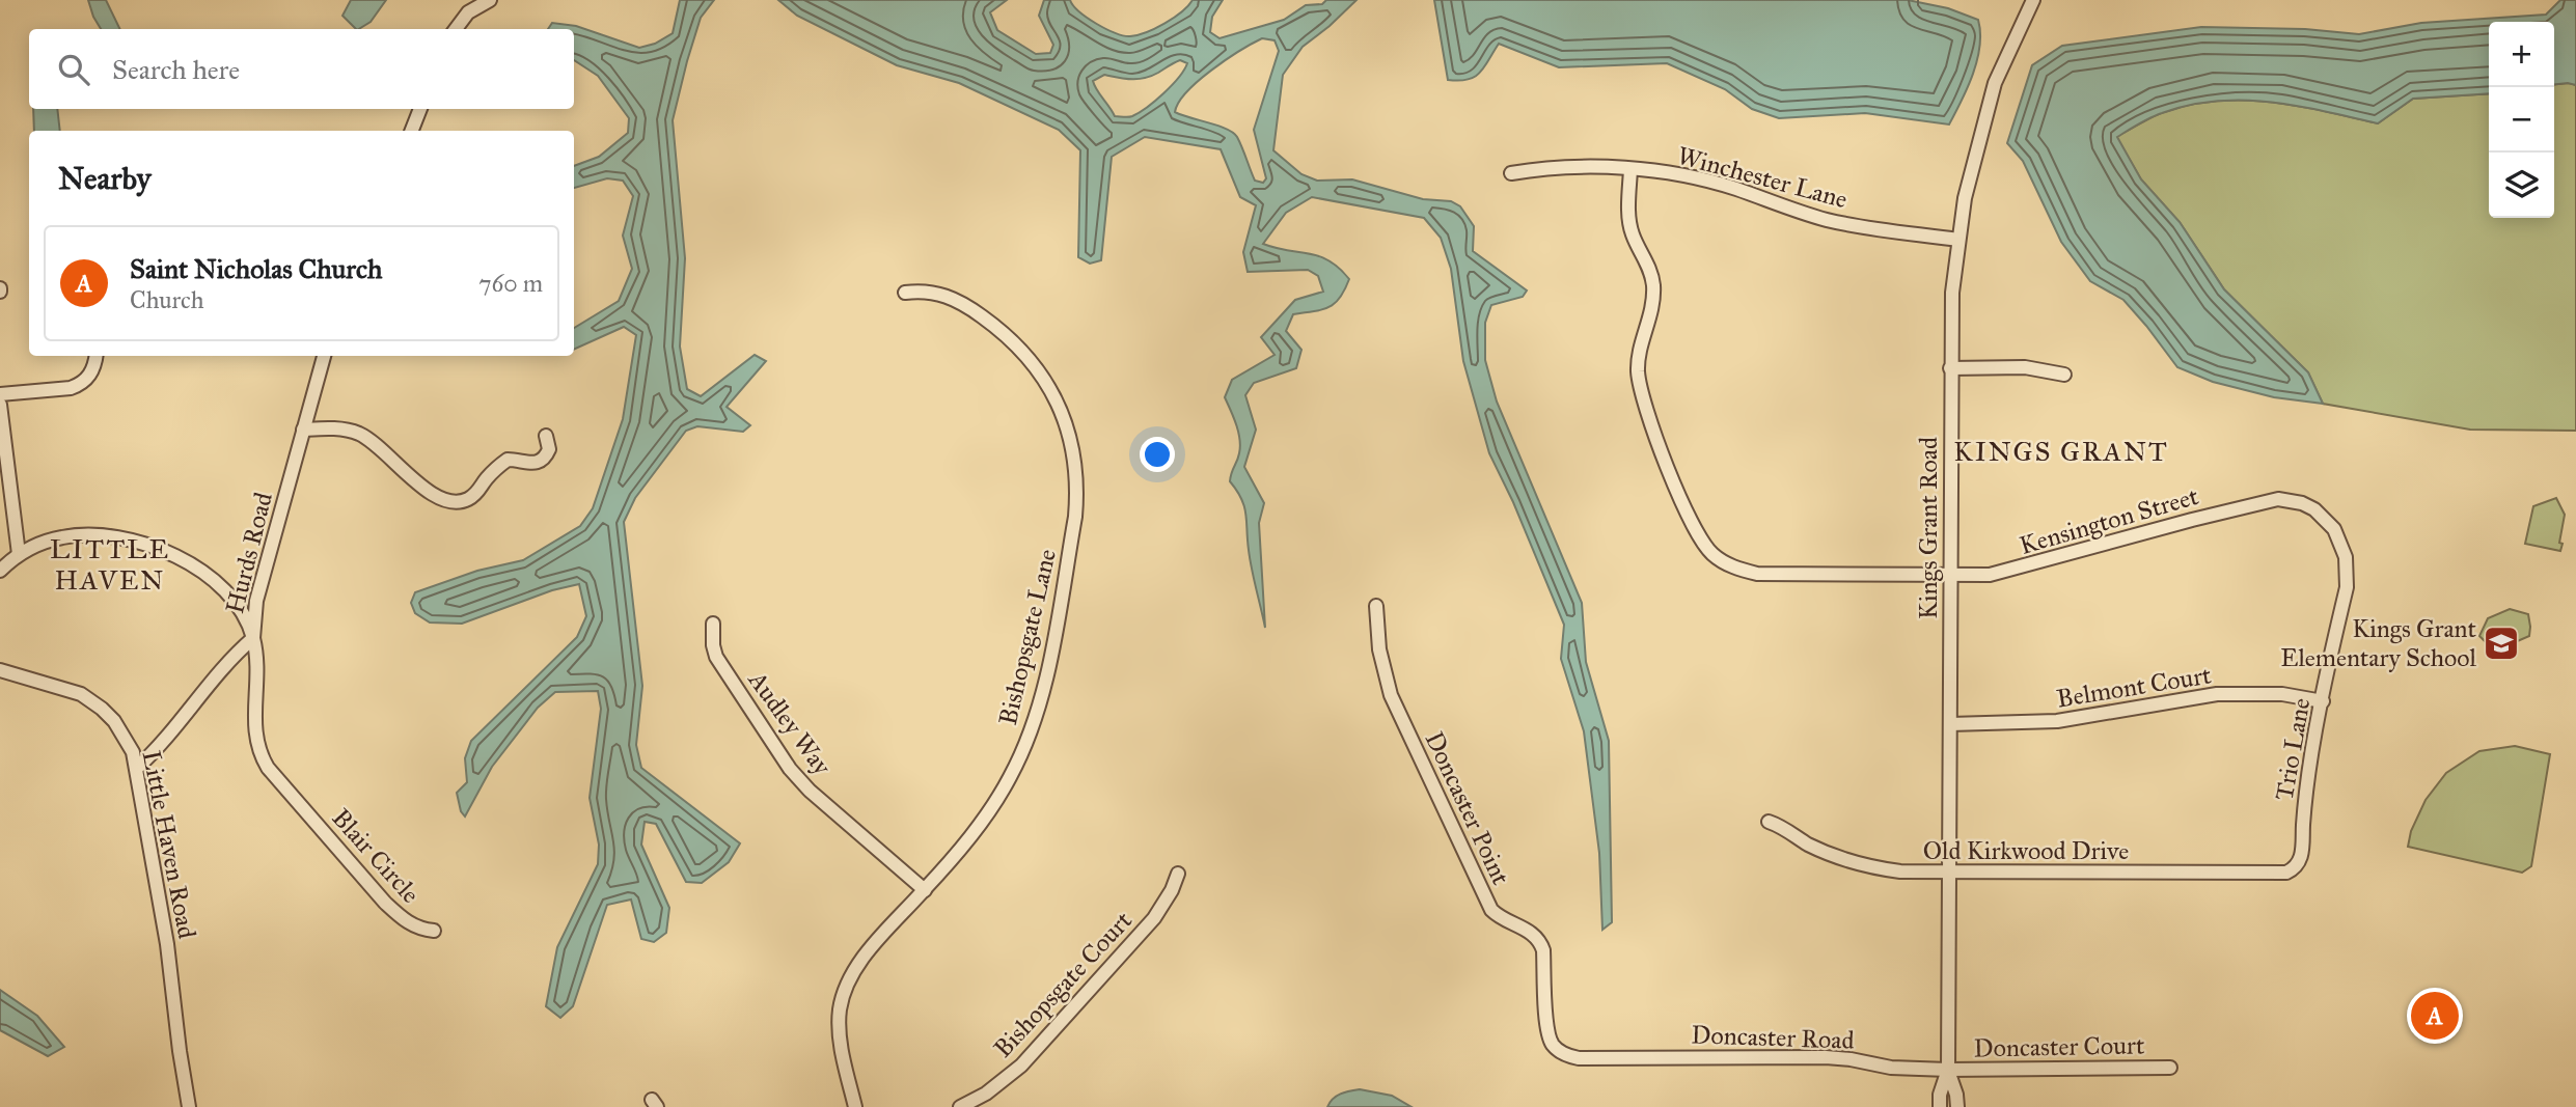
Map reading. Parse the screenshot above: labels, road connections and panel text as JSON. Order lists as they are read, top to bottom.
{
  "streets": {
    "street": [
      "Winchester Lane",
      "Kensington Street",
      "Kings Grant Road",
      "Hurds Road",
      "Bishopsgate Lane",
      "Belmont Court",
      "Audley Way",
      "Trio Lane",
      "Doncaster Point",
      "Little Haven Road",
      "Old Kirkwood Drive",
      "Blair Circle",
      "Bishopsgate Court",
      "Doncaster Road",
      "Doncaster Court"
    ]
  },
  "crossings": [
    ["Winchester Lane", "Kensington Street"],
    ["Winchester Lane", "Kings Grant Road"],
    ["Kensington Street", "Kings Grant Road"],
    ["Kensington Street", "Trio Lane"],
    ["Kings Grant Road", "Belmont Court"],
    ["Kings Grant Road", "Old Kirkwood Drive"],
    ["Kings Grant Road", "Doncaster Road"],
    ["Kings Grant Road", "Doncaster Court"],
    ["Hurds Road", "Little Haven Road"],
    ["Hurds Road", "Blair Circle"],
    ["Bishopsgate Lane", "Audley Way"],
    ["Belmont Court", "Trio Lane"],
    ["Trio Lane", "Old Kirkwood Drive"],
    ["Doncaster Point", "Doncaster Road"],
    ["Doncaster Road", "Doncaster Court"]
  ],
  "districts": ["KINGS GRANT", "LITTLE HAVEN"],
  "places": {
    "school or university": ["Kings Grant Elementary School"]
  },
  "page": {
    "map_buttons": ["+", "−"],
    "search": "Search here",
    "heading": "Nearby",
    "list": [
      {
        "mark": "A",
        "name": "Saint Nicholas Church",
        "note": "Church",
        "value": "760 m"
      }
    ],
    "pins": "A"
  }
}
